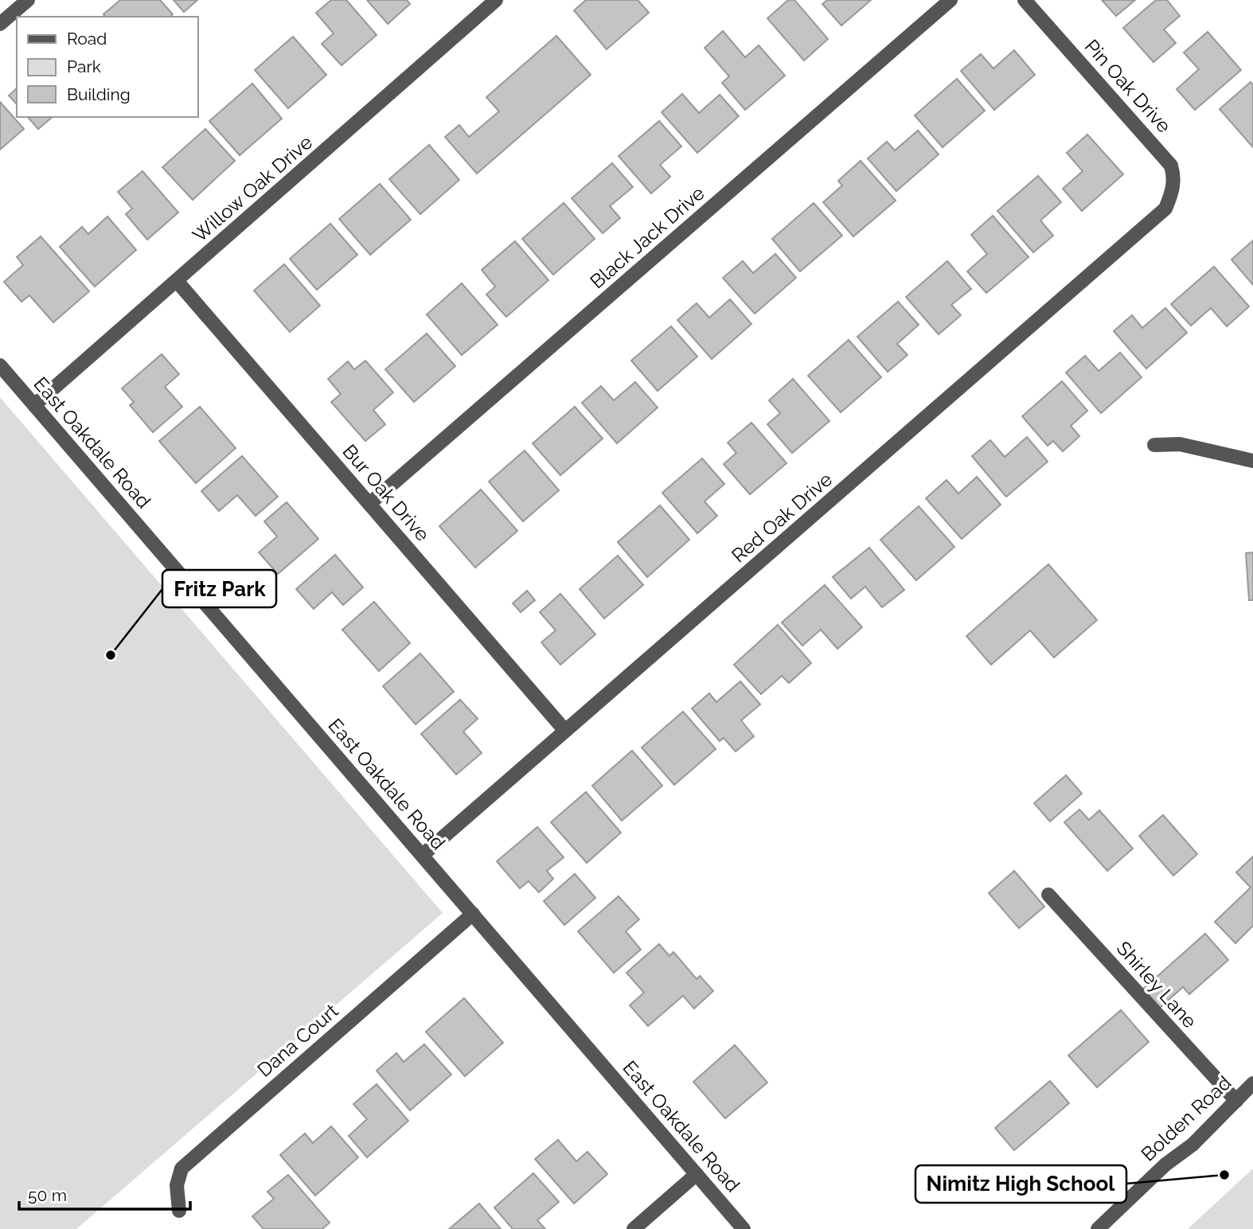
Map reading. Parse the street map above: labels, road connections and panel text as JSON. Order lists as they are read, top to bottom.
{
  "streets": {
    "street": [
      "Pin Oak Drive",
      "Willow Oak Drive",
      "Black Jack Drive",
      "East Oakdale Road",
      "Bur Oak Drive",
      "Red Oak Drive",
      "Shirley Lane",
      "Dana Court",
      "Bolden Road"
    ]
  },
  "crossings": [
    ["Pin Oak Drive", "Red Oak Drive"],
    ["Willow Oak Drive", "East Oakdale Road"],
    ["Willow Oak Drive", "Bur Oak Drive"],
    ["Black Jack Drive", "Bur Oak Drive"],
    ["East Oakdale Road", "Red Oak Drive"],
    ["East Oakdale Road", "Dana Court"],
    ["Bur Oak Drive", "Red Oak Drive"],
    ["Shirley Lane", "Bolden Road"]
  ],
  "places": ["Fritz Park", "Nimitz High School"],
  "legend": ["Road", "Park", "Building"],
  "scale_bar": "50 m"
}
